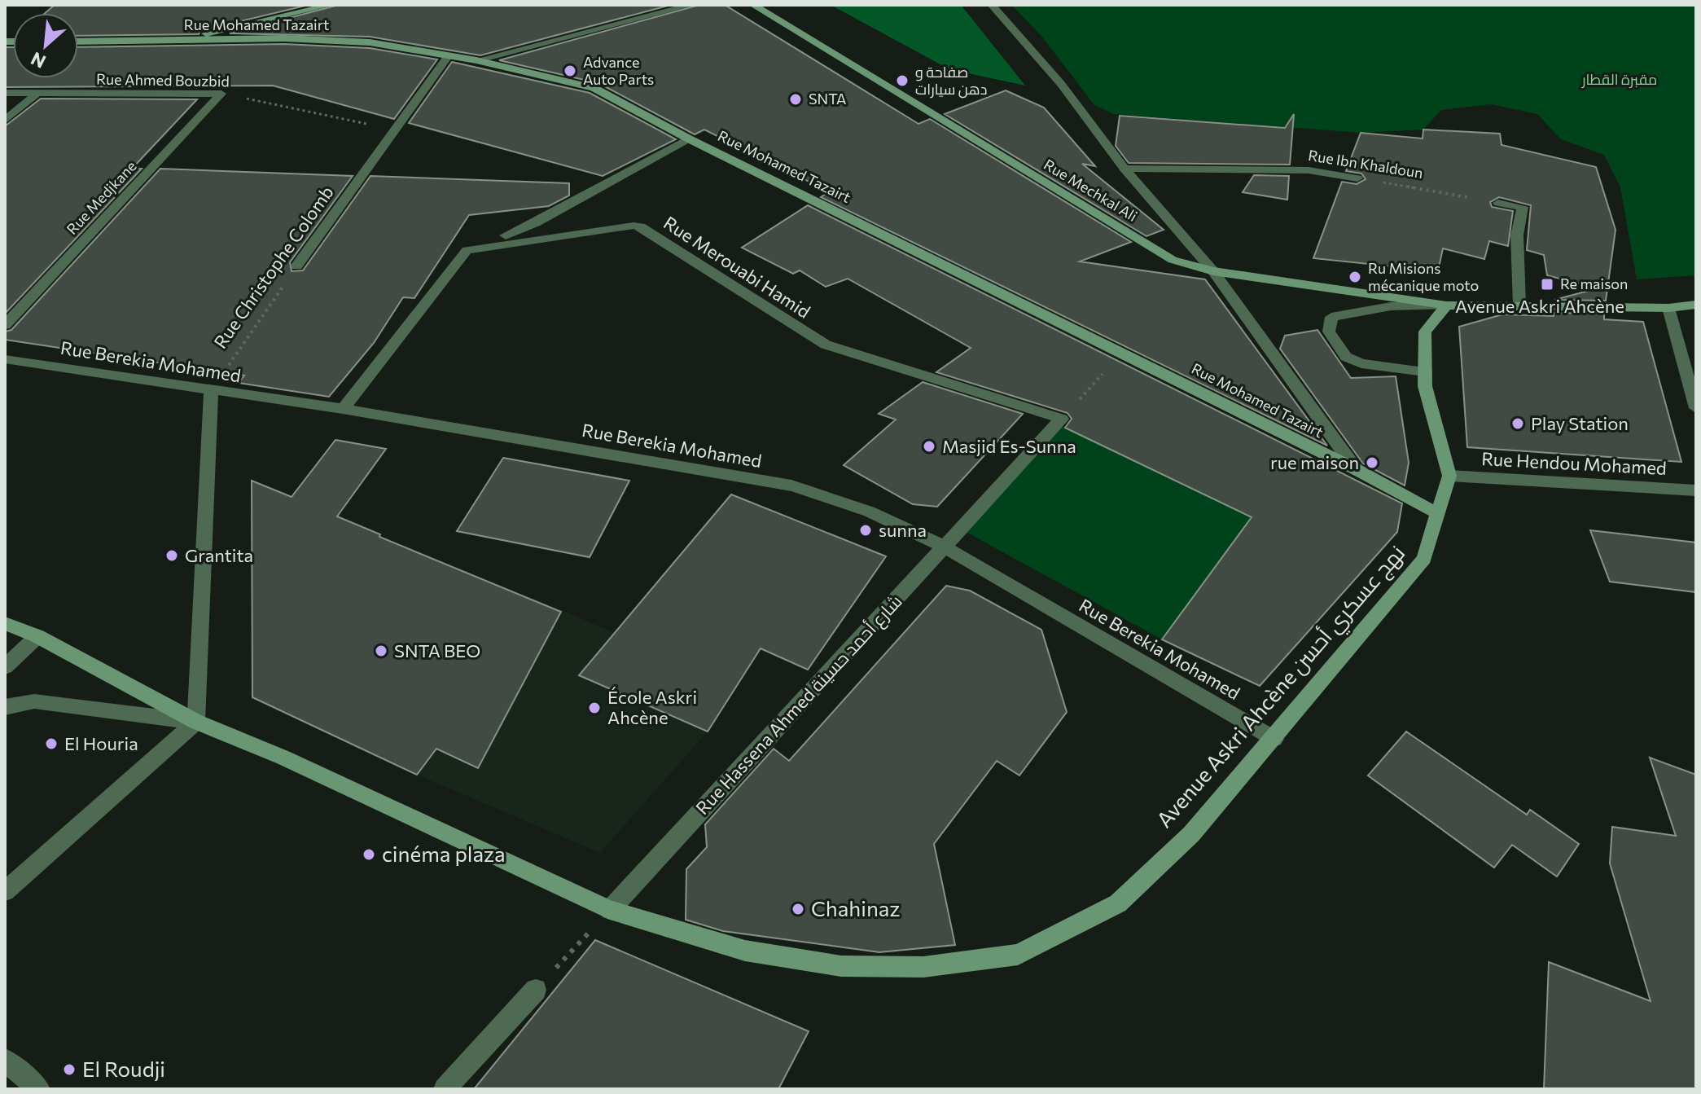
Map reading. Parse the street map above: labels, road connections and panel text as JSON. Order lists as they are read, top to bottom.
{
  "streets": {
    "street": [
      "Rue Mohamed Tazairt",
      "Rue Ahmed Bouzbid",
      "Rue Ibn Khaldoun",
      "Rue Mechkal Ali",
      "Rue Medjkane",
      "Rue Christophe Colomb",
      "Rue Merouabi Hamid",
      "Avenue Askri Ahcène",
      "Rue Berekia Mohamed",
      "Rue Hendou Mohamed",
      "Avenue Askri Ahcène نهج عسكري أحسن",
      "Rue Hassena Ahmed شارع أحمد حسينة"
    ]
  },
  "crossings": [
    ["Rue Mohamed Tazairt", "Rue Christophe Colomb"],
    ["Rue Mohamed Tazairt", "Avenue Askri Ahcène نهج عسكري أحسن"],
    ["Rue Ahmed Bouzbid", "Rue Medjkane"],
    ["Rue Ahmed Bouzbid", "Rue Christophe Colomb"],
    ["Rue Mechkal Ali", "Avenue Askri Ahcène"],
    ["Rue Christophe Colomb", "Rue Berekia Mohamed"],
    ["Rue Merouabi Hamid", "Rue Hassena Ahmed شارع أحمد حسينة"],
    ["Avenue Askri Ahcène", "Rue Hendou Mohamed"],
    ["Rue Berekia Mohamed", "Avenue Askri Ahcène نهج عسكري أحسن"],
    ["Rue Berekia Mohamed", "Rue Hassena Ahmed شارع أحمد حسينة"],
    ["Avenue Askri Ahcène نهج عسكري أحسن", "Rue Hassena Ahmed شارع أحمد حسينة"]
  ],
  "parks": ["مقبرة القطار"],
  "places": {
    "other": [
      "Advance Auto Parts",
      "صفاحة و دهن سيارات",
      "SNTA",
      "Ru Misions mécanique moto",
      "Play Station",
      "Masjid Es-Sunna",
      "rue maison",
      "sunna",
      "Grantita",
      "SNTA BEO",
      "École Askri Ahcène",
      "El Houria",
      "cinéma plaza",
      "Chahinaz",
      "El Roudji"
    ],
    "transit": ["Re maison"]
  },
  "north": "bottom left"
}
